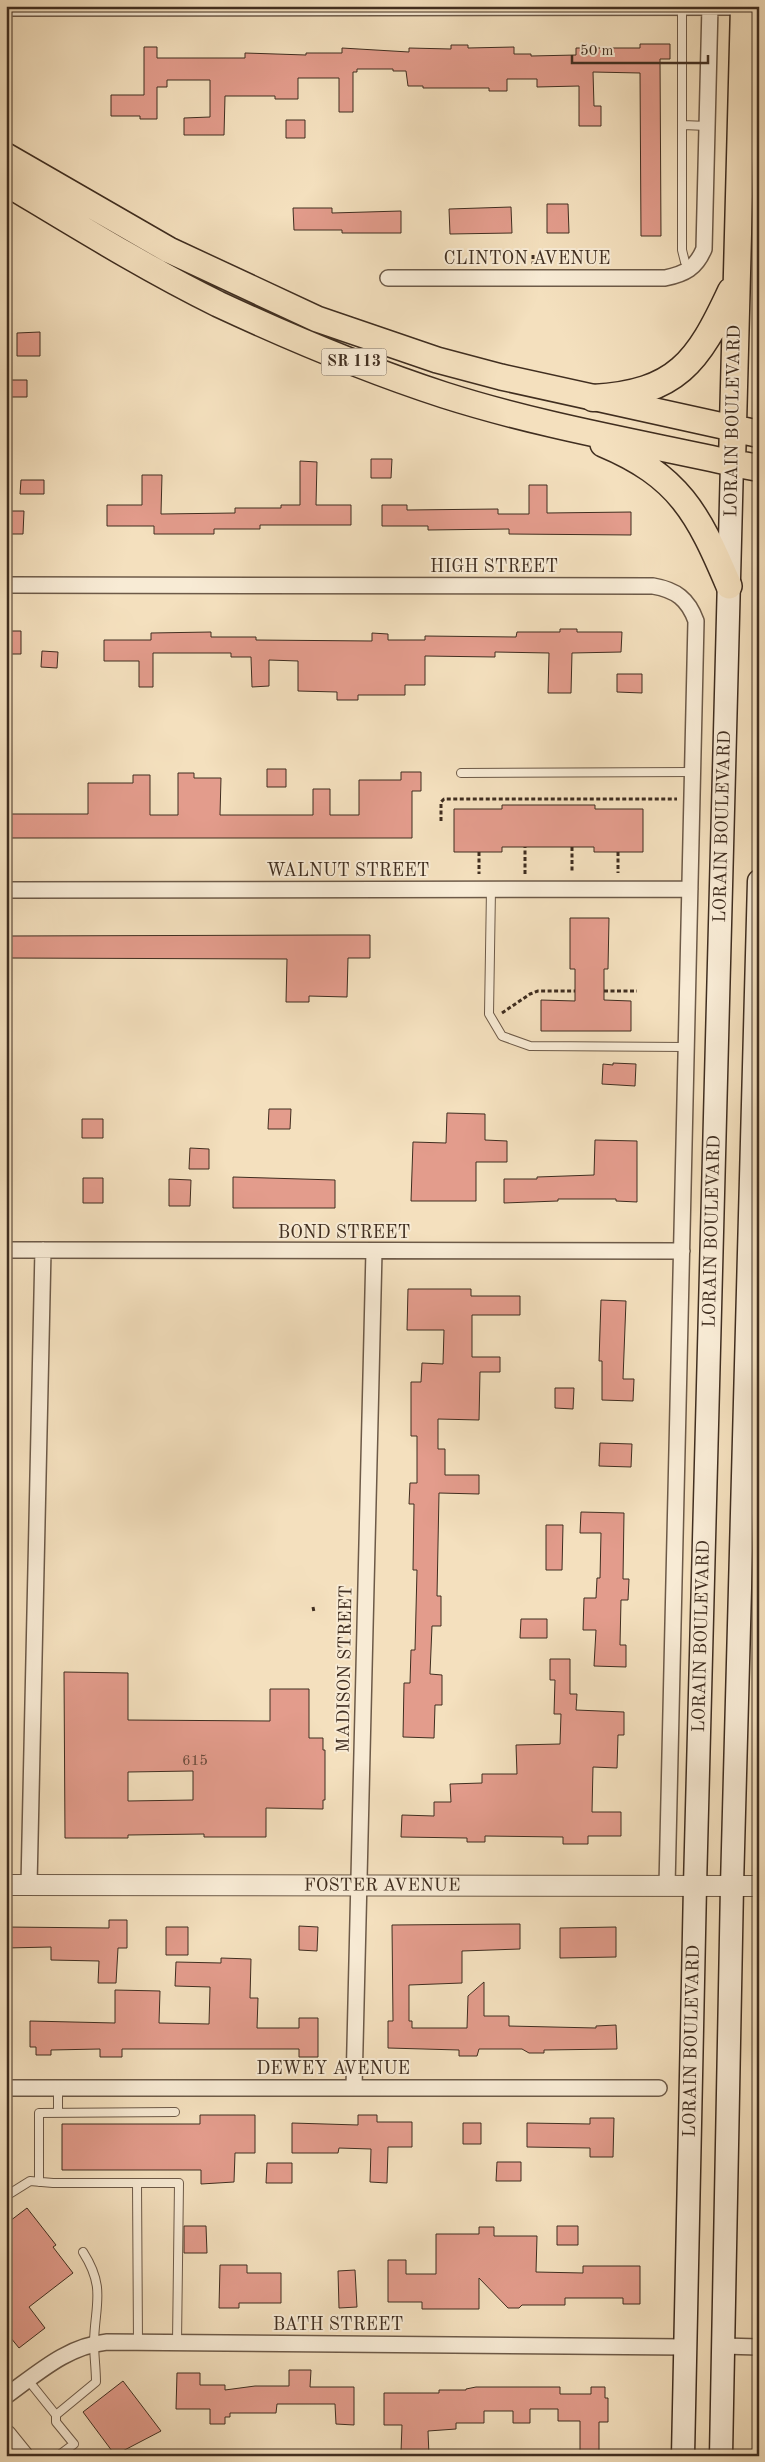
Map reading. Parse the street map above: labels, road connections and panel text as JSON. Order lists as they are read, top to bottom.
{
  "streets": {
    "highway": ["SR 113", "LORAIN BOULEVARD"],
    "street": [
      "CLINTON AVENUE",
      "HIGH STREET",
      "WALNUT STREET",
      "BOND STREET",
      "MADISON STREET",
      "FOSTER AVENUE",
      "DEWEY AVENUE",
      "BATH STREET"
    ]
  },
  "crossings": [
    ["SR 113", "LORAIN BOULEVARD"],
    ["LORAIN BOULEVARD", "HIGH STREET"],
    ["LORAIN BOULEVARD", "WALNUT STREET"],
    ["LORAIN BOULEVARD", "BOND STREET"],
    ["LORAIN BOULEVARD", "FOSTER AVENUE"],
    ["LORAIN BOULEVARD", "BATH STREET"],
    ["HIGH STREET", "WALNUT STREET"],
    ["BOND STREET", "MADISON STREET"],
    ["MADISON STREET", "FOSTER AVENUE"],
    ["MADISON STREET", "DEWEY AVENUE"]
  ],
  "house_numbers": ["615"],
  "scale_bar": "50 m"
}
